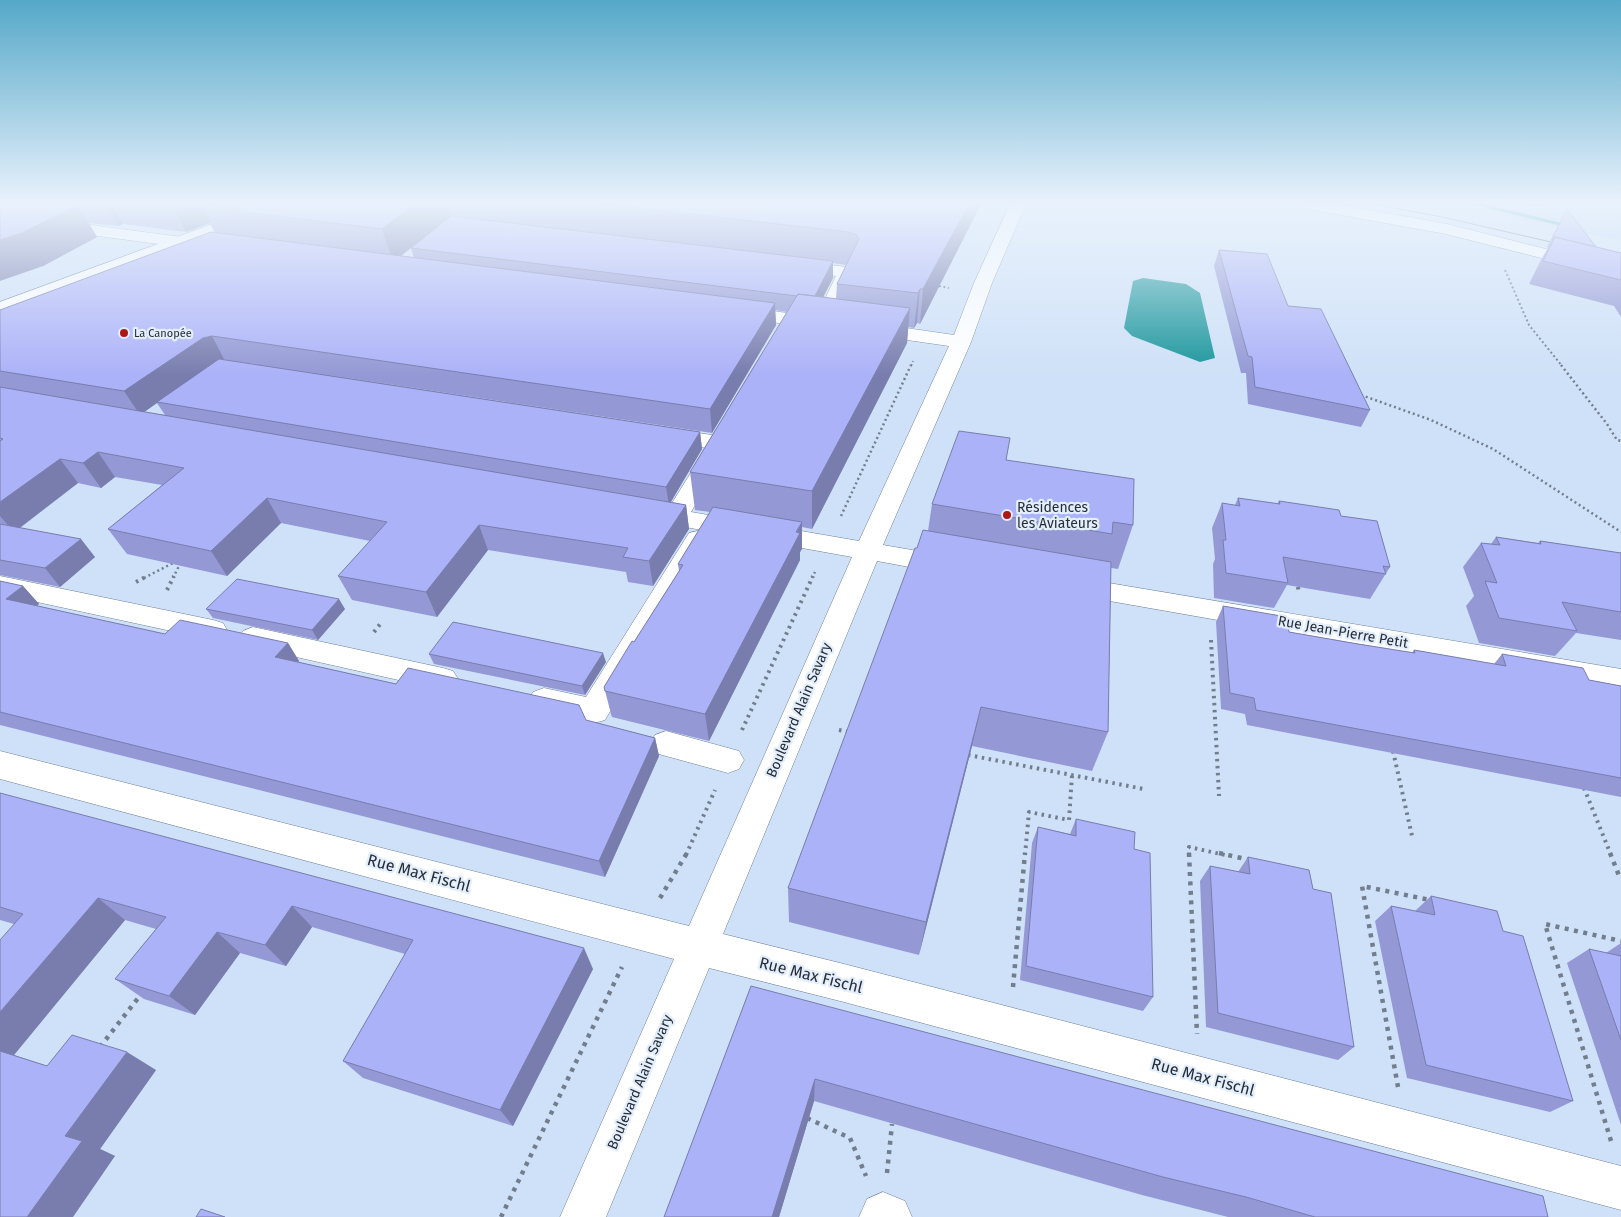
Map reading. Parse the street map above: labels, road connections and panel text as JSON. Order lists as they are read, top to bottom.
{
  "streets": {
    "street": ["Rue Jean-Pierre Petit", "Boulevard Alain Savary", "Rue Max Fischl"]
  },
  "crossings": [
    ["Boulevard Alain Savary", "Rue Max Fischl"]
  ],
  "places": ["La Canopée", "Résidences les Aviateurs"]
}
